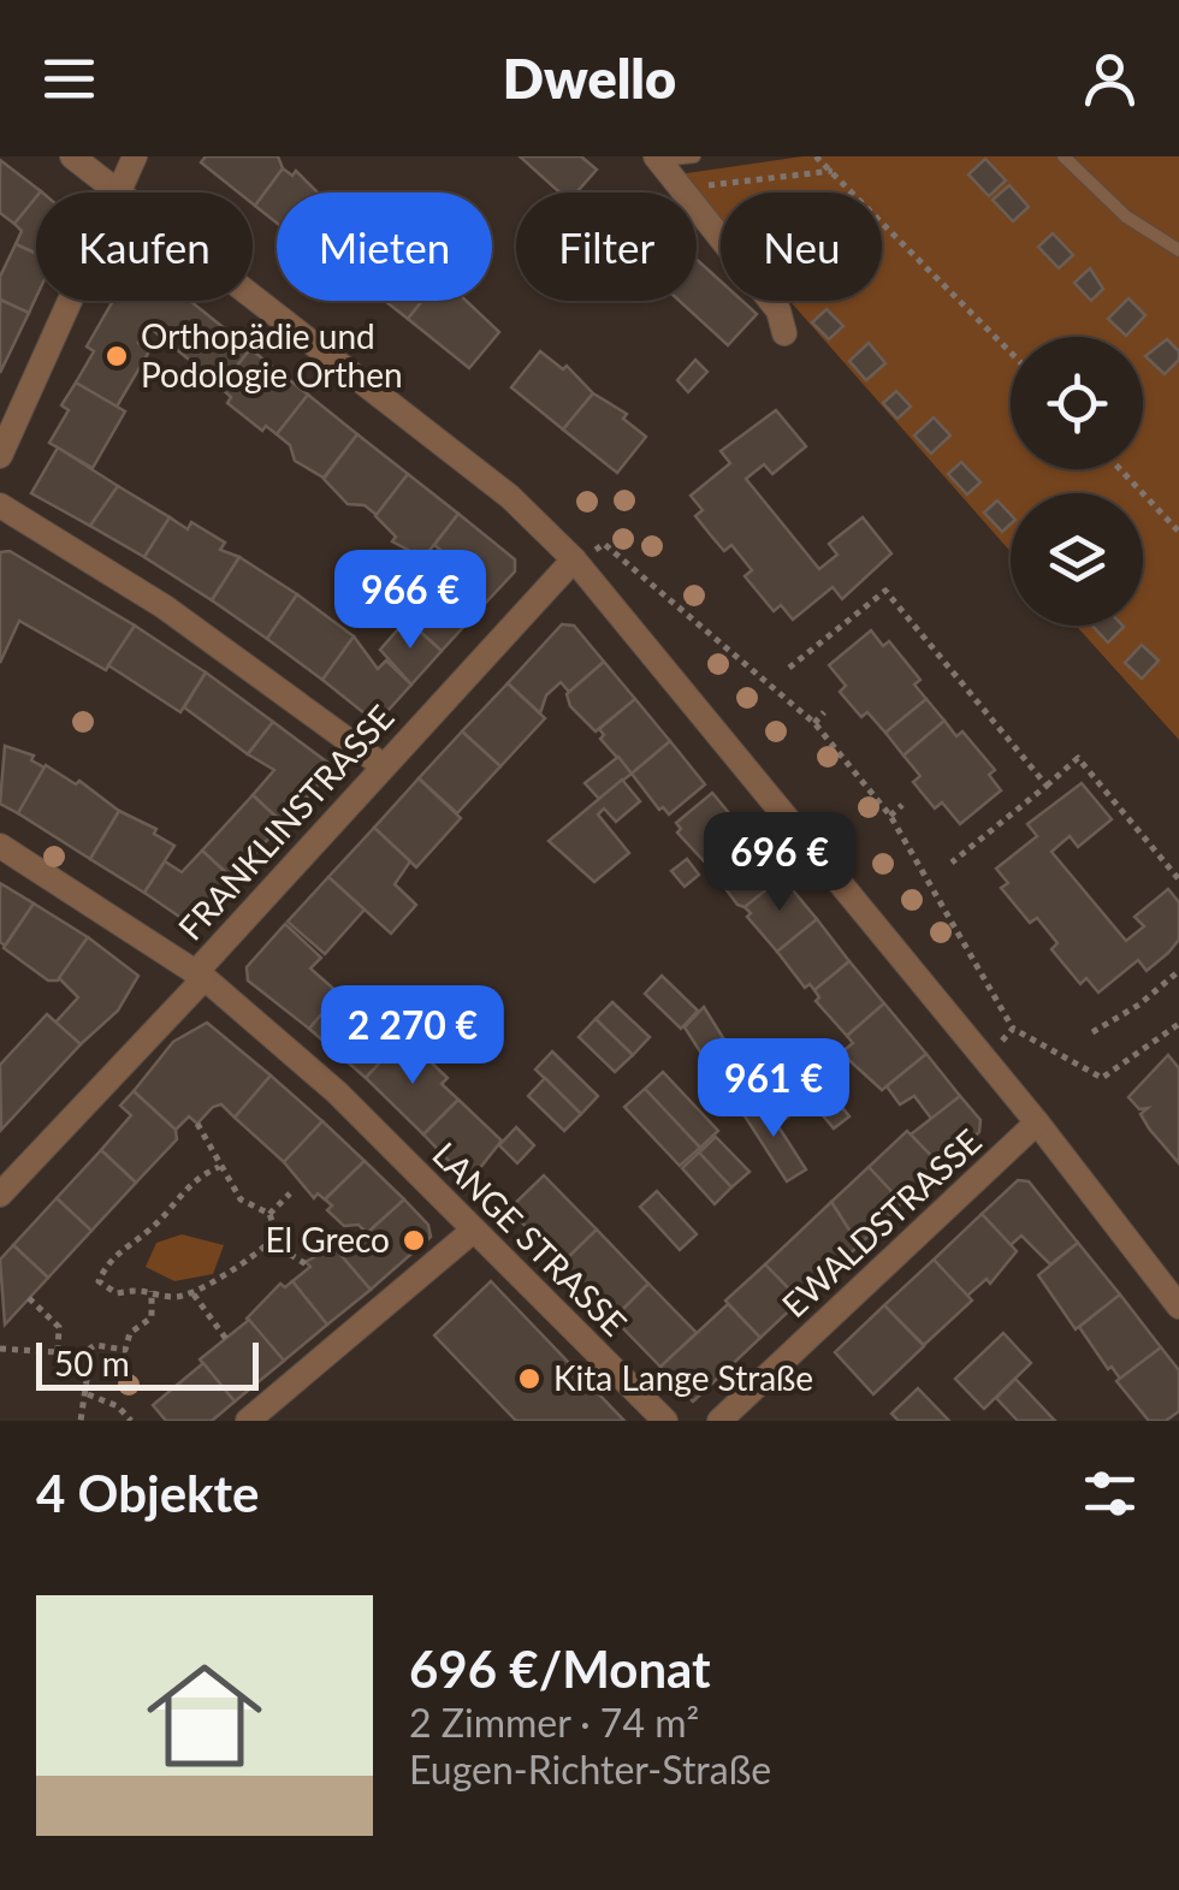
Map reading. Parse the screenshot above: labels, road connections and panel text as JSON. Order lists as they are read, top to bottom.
{
  "streets": {
    "street": ["FRANKLINSTRASSE", "EWALDSTRASSE", "LANGE STRASSE"]
  },
  "crossings": [
    ["FRANKLINSTRASSE", "LANGE STRASSE"]
  ],
  "places": ["Orthopädie und Podologie Orthen", "El Greco", "Kita Lange Straße"],
  "scale_bar": "50 m",
  "page": {
    "header": "Dwello",
    "chip": [
      "Kaufen",
      "Mieten",
      "Filter",
      "Neu"
    ],
    "price": [
      "966 €",
      "696 €",
      "2 270 €",
      "961 €"
    ],
    "scale": "50 m",
    "heading": "4 Objekte",
    "list": [
      {
        "name": "696 €/Monat",
        "note": "2 Zimmer · 74 m² · Eugen-Richter-Straße"
      }
    ]
  }
}
